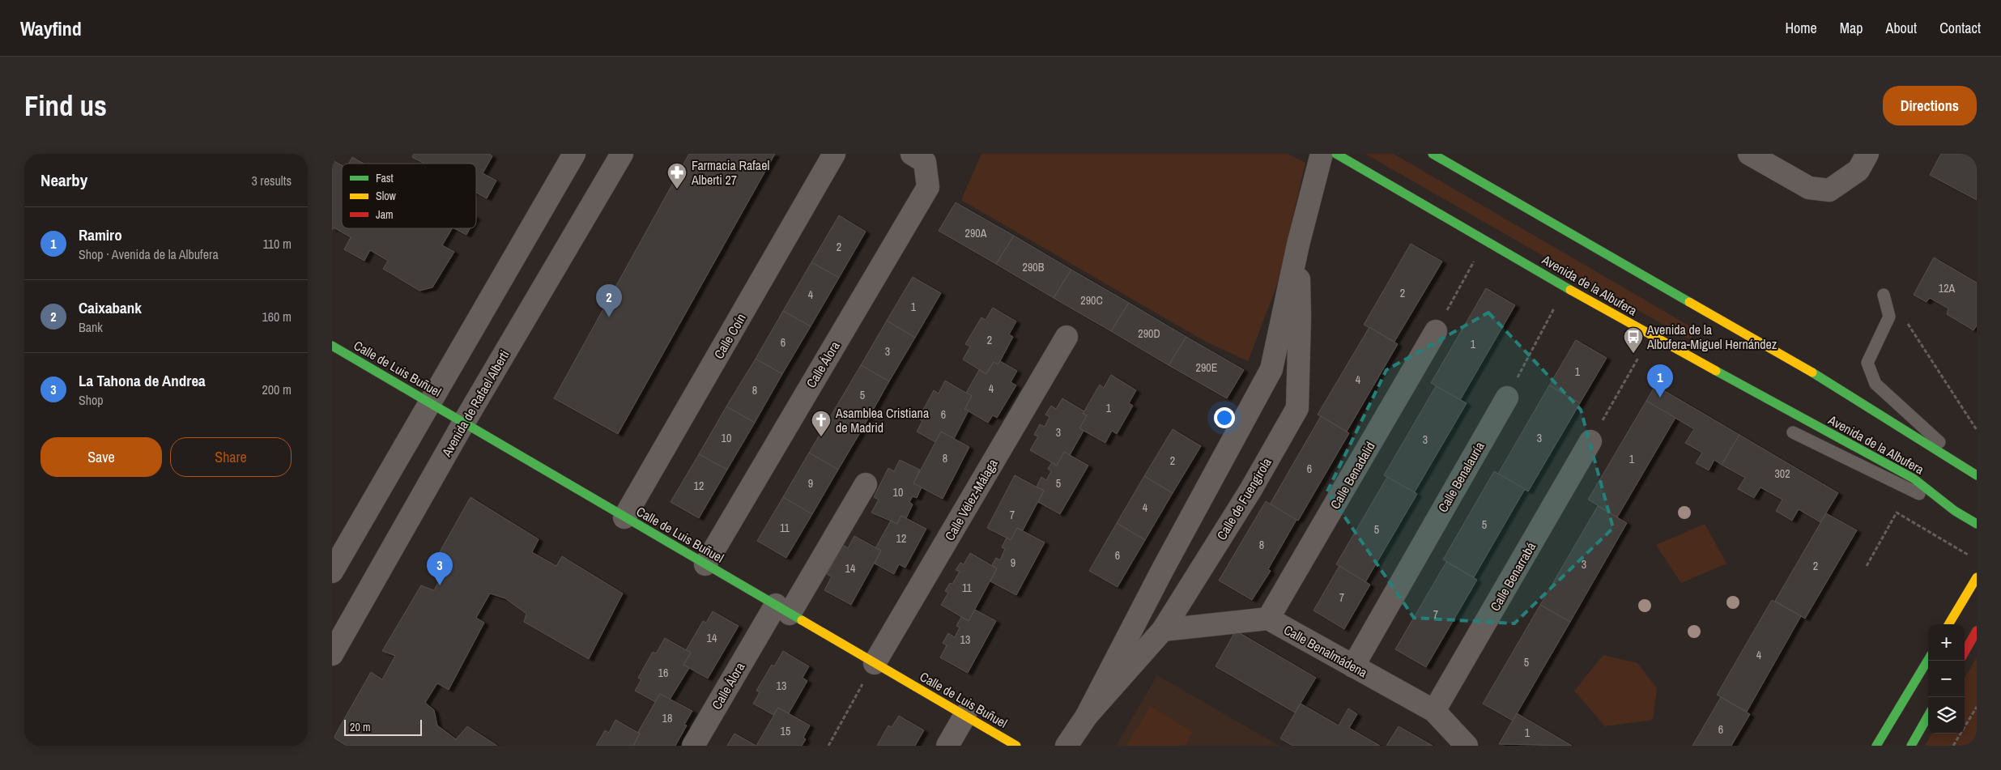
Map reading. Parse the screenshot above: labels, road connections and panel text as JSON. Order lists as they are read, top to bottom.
{
  "streets": {
    "main road": ["Avenida de la Albufera", "Calle de Luis Buñuel"],
    "street": [
      "Calle Coín",
      "Calle Álora",
      "Avenida de Rafael Alberti",
      "Calle Benadalid",
      "Calle Benalauría",
      "Calle de Fuengirola",
      "Calle Vélez-Málaga",
      "Calle Benarrabá",
      "Calle Benalmádena"
    ]
  },
  "crossings": [
    ["Calle Coín", "Calle de Luis Buñuel"],
    ["Calle Álora", "Calle de Luis Buñuel"],
    ["Calle de Luis Buñuel", "Avenida de Rafael Alberti"],
    ["Calle de Luis Buñuel", "Calle Vélez-Málaga"],
    ["Calle Benadalid", "Calle Benalmádena"],
    ["Calle Benalauría", "Calle Benalmádena"],
    ["Calle de Fuengirola", "Calle Benalmádena"],
    ["Calle Benarrabá", "Calle Benalmádena"]
  ],
  "places": {
    "pharmacy": ["Farmacia Rafael Alberti 27"],
    "bus stop": ["Avenida de la Albufera-Miguel Hernández"],
    "church": ["Asamblea Cristiana de Madrid"]
  },
  "house_numbers": [
    "290A",
    "2",
    "290B",
    "12A",
    "2",
    "4",
    "290C",
    "1",
    "290D",
    "2",
    "6",
    "1",
    "3",
    "290E",
    "1",
    "4",
    "4",
    "8",
    "5",
    "1",
    "6",
    "3",
    "10",
    "3",
    "3",
    "8",
    "1",
    "2",
    "6",
    "302",
    "9",
    "5",
    "12",
    "10",
    "4",
    "7",
    "5",
    "11",
    "5",
    "12",
    "8",
    "6",
    "9",
    "3",
    "2",
    "14",
    "11",
    "7",
    "7",
    "14",
    "13",
    "4",
    "5",
    "16",
    "13",
    "18",
    "6",
    "15",
    "1"
  ],
  "legend": ["Fast", "Slow", "Jam"],
  "scale_bar": "20 m",
  "page": {
    "header": "Wayfind",
    "nav": [
      "Home",
      "Map",
      "About",
      "Contact"
    ],
    "buttons": [
      "Directions",
      ["Save", "Share"]
    ],
    "title": "Find us",
    "heading": ["Nearby", "3 results"],
    "list": [
      {
        "mark": "1",
        "name": "Ramiro",
        "note": "Shop · Avenida de la Albufera",
        "value": "110 m"
      },
      {
        "mark": "2",
        "name": "Caixabank",
        "note": "Bank",
        "value": "160 m"
      },
      {
        "mark": "3",
        "name": "La Tahona de Andrea",
        "note": "Shop",
        "value": "200 m"
      }
    ],
    "pins": ["2", "1", "3"],
    "map_buttons": ["+", "−"],
    "scale": "20 m"
  }
}
